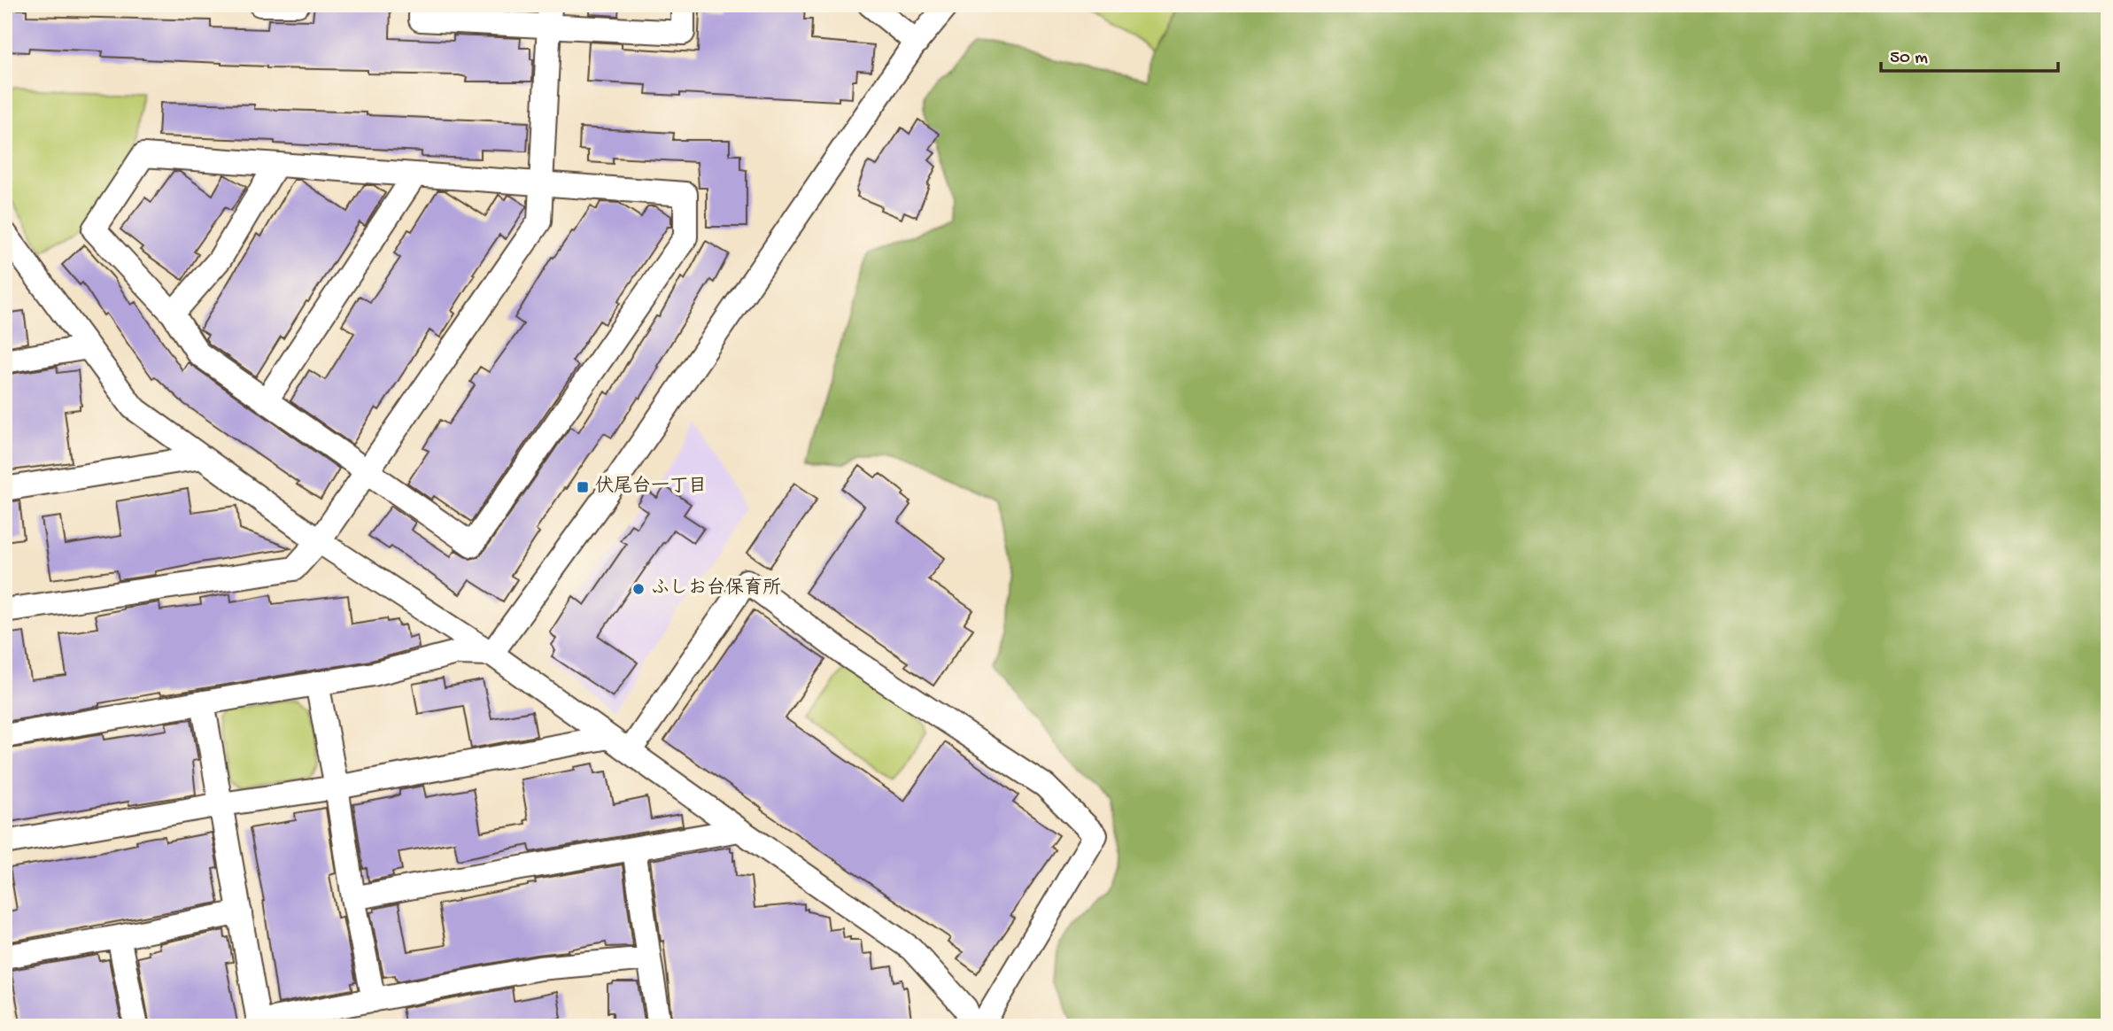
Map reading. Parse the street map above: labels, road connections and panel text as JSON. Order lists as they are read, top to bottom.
{
  "places": {
    "transit": ["伏尾台一丁目"],
    "other": ["ふしお台保育所"]
  },
  "scale_bar": "50 m"
}
